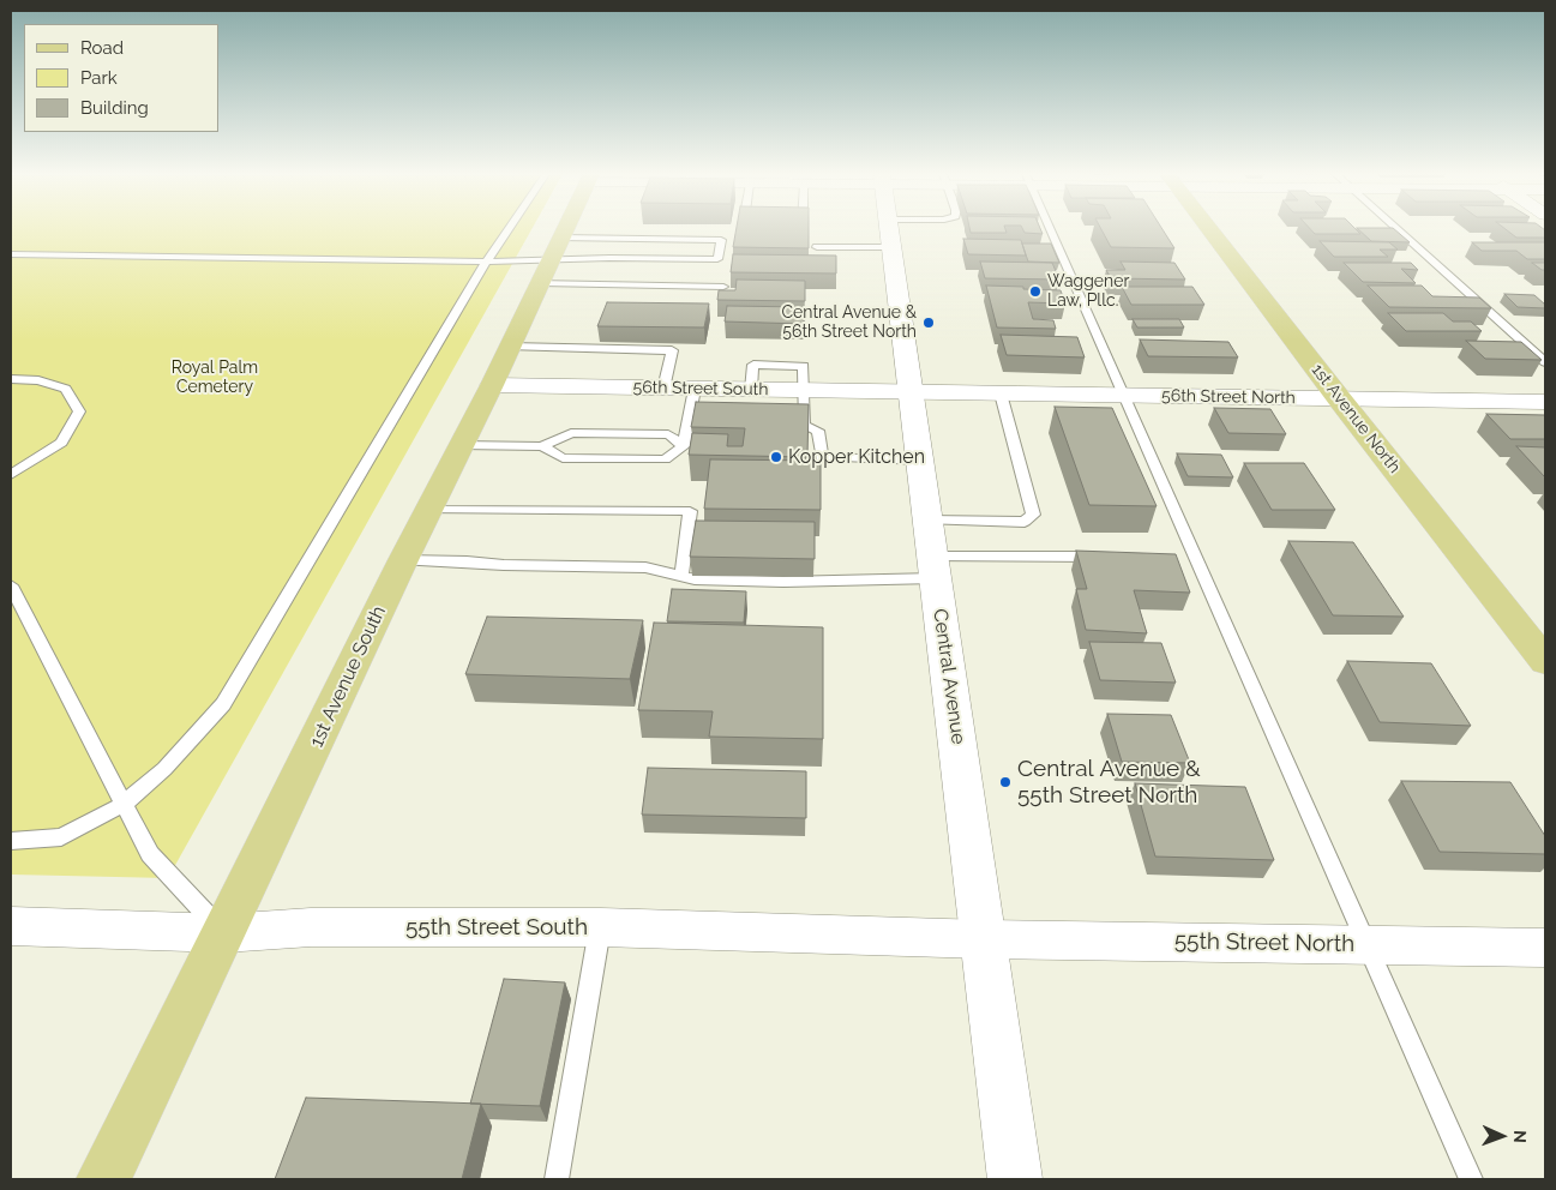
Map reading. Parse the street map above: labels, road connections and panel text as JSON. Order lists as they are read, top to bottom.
{
  "streets": {
    "main road": ["1st Avenue North", "1st Avenue South", "Central Avenue"],
    "street": [
      "56th Street South",
      "56th Street North",
      "55th Street South",
      "55th Street North"
    ]
  },
  "crossings": [
    ["56th Street South", "56th Street North"],
    ["56th Street South", "1st Avenue South"],
    ["56th Street South", "Central Avenue"],
    ["56th Street North", "1st Avenue North"],
    ["56th Street North", "Central Avenue"],
    ["1st Avenue South", "55th Street South"],
    ["Central Avenue", "55th Street South"],
    ["Central Avenue", "55th Street North"],
    ["55th Street South", "55th Street North"]
  ],
  "parks": ["Royal Palm Cemetery"],
  "places": [
    "Waggener Law, Pllc.",
    "Central Avenue & 56th Street North",
    "Kopper Kitchen",
    "Central Avenue & 55th Street North"
  ],
  "legend": ["Road", "Park", "Building"],
  "north": "right"
}
